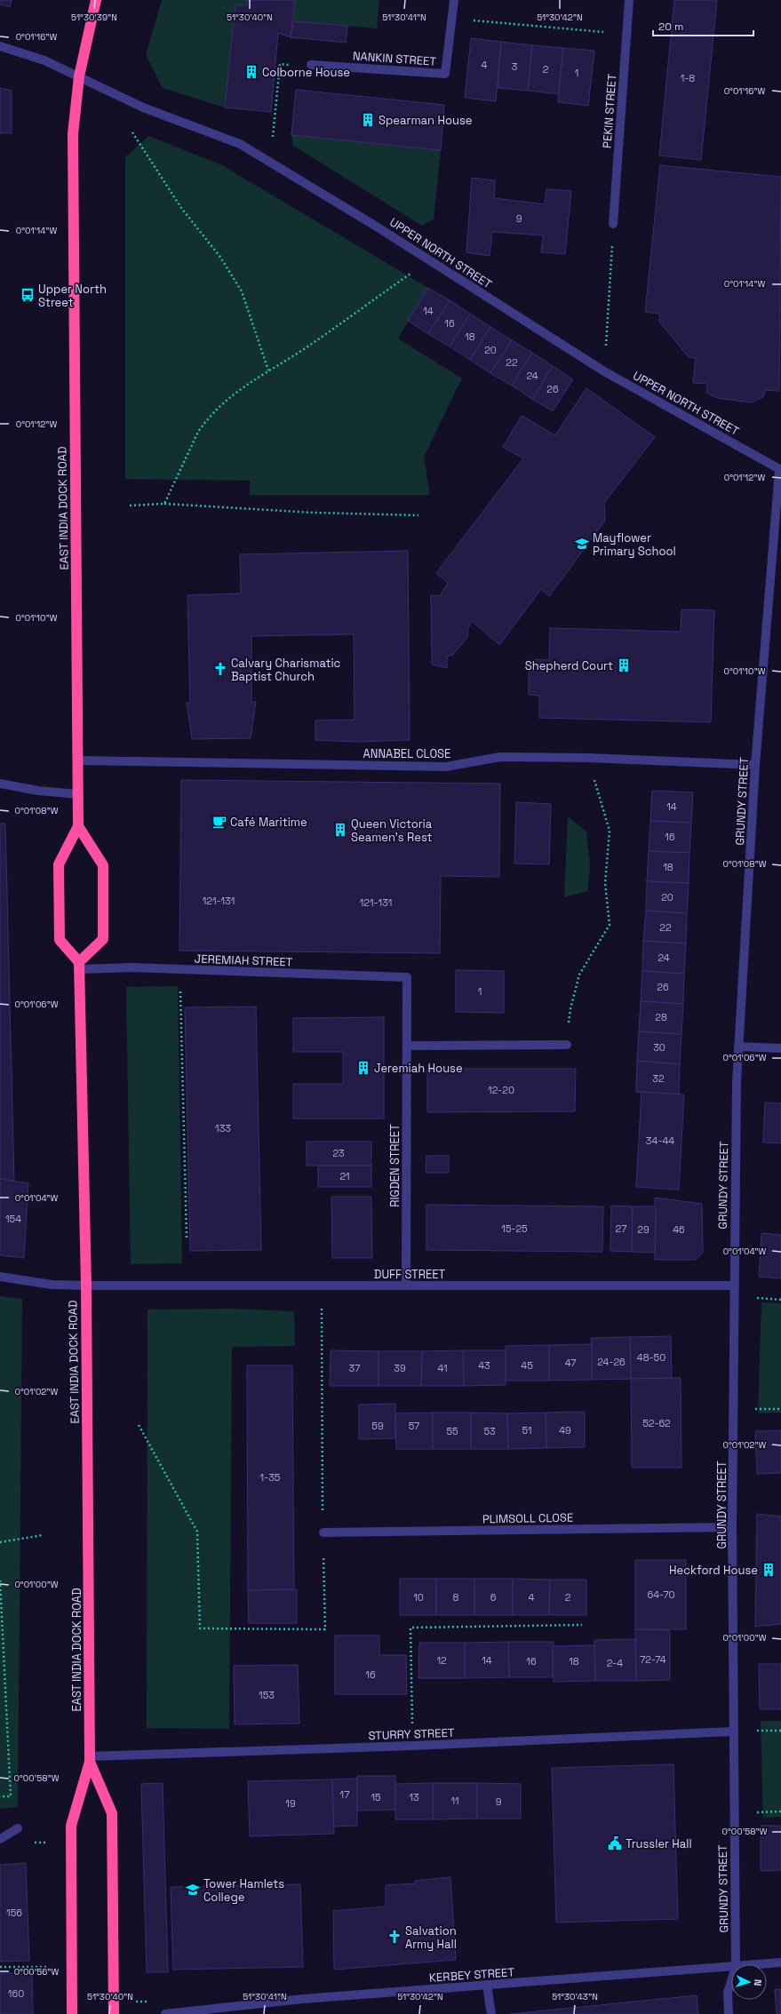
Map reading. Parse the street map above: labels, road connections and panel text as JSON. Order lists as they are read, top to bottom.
{
  "streets": {
    "highway": ["EAST INDIA DOCK ROAD"],
    "street": [
      "NANKIN STREET",
      "PEKIN STREET",
      "UPPER NORTH STREET",
      "ANNABEL CLOSE",
      "GRUNDY STREET",
      "JEREMIAH STREET",
      "RIGDEN STREET",
      "DUFF STREET",
      "PLIMSOLL CLOSE",
      "STURRY STREET",
      "KERBEY STREET"
    ]
  },
  "crossings": [
    ["UPPER NORTH STREET", "EAST INDIA DOCK ROAD"],
    ["UPPER NORTH STREET", "GRUNDY STREET"],
    ["EAST INDIA DOCK ROAD", "ANNABEL CLOSE"],
    ["EAST INDIA DOCK ROAD", "JEREMIAH STREET"],
    ["EAST INDIA DOCK ROAD", "DUFF STREET"],
    ["EAST INDIA DOCK ROAD", "STURRY STREET"],
    ["ANNABEL CLOSE", "GRUNDY STREET"],
    ["GRUNDY STREET", "DUFF STREET"],
    ["GRUNDY STREET", "PLIMSOLL CLOSE"],
    ["GRUNDY STREET", "STURRY STREET"],
    ["JEREMIAH STREET", "RIGDEN STREET"],
    ["RIGDEN STREET", "DUFF STREET"]
  ],
  "places": {
    "building": [
      "Colborne House",
      "Spearman House",
      "Shepherd Court",
      "Queen Victoria Seamen's Rest",
      "Jeremiah House",
      "Heckford House"
    ],
    "bus stop": ["Upper North Street"],
    "school or university": ["Mayflower Primary School", "Tower Hamlets College"],
    "church": ["Calvary Charismatic Baptist Church", "Salvation Army Hall"],
    "cafe": ["Café Maritime"],
    "public building": ["Trussler Hall"]
  },
  "house_numbers": [
    "4",
    "3",
    "2",
    "1",
    "1-8",
    "9",
    "14",
    "16",
    "18",
    "20",
    "22",
    "24",
    "26",
    "14",
    "16",
    "18",
    "20",
    "121-131",
    "121-131",
    "22",
    "24",
    "26",
    "1",
    "28",
    "30",
    "32",
    "12-20",
    "133",
    "34-44",
    "23",
    "21",
    "154",
    "15-25",
    "27",
    "29",
    "46",
    "48-50",
    "24-26",
    "47",
    "43",
    "45",
    "37",
    "39",
    "41",
    "52-62",
    "59",
    "57",
    "51",
    "49",
    "55",
    "53",
    "1-35",
    "64-70",
    "10",
    "8",
    "6",
    "4",
    "2",
    "72-74",
    "12",
    "14",
    "16",
    "18",
    "2-4",
    "16",
    "153",
    "17",
    "15",
    "13",
    "11",
    "9",
    "19",
    "156",
    "160"
  ],
  "scale_bar": "20 m",
  "north": "right",
  "coordinates": [
    "51°30'39\"N",
    "51°30'40\"N",
    "51°30'41\"N",
    "51°30'42\"N",
    "0°01'16\"W",
    "0°01'14\"W",
    "0°01'12\"W",
    "0°01'10\"W",
    "0°01'08\"W",
    "0°01'06\"W",
    "0°01'04\"W",
    "0°01'02\"W",
    "0°01'00\"W",
    "0°00'58\"W",
    "0°00'56\"W",
    "51°30'43\"N"
  ]
}
